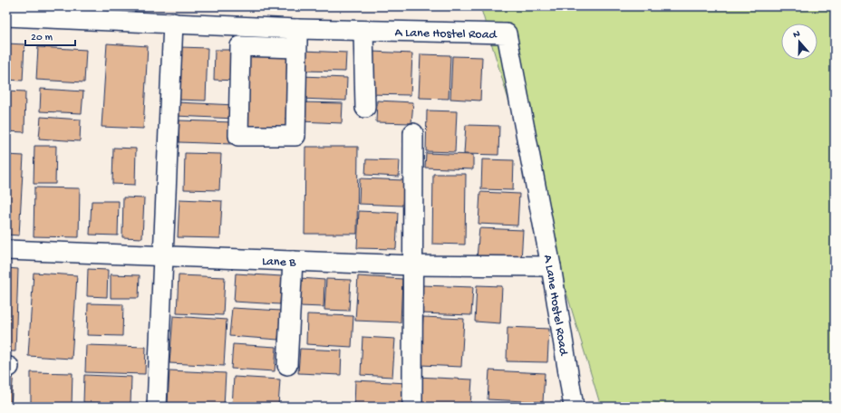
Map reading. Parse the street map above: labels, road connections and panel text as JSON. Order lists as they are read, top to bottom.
{
  "streets": {
    "street": ["A Lane Hostel Road", "Lane B"]
  },
  "crossings": [
    ["A Lane Hostel Road", "Lane B"]
  ],
  "scale_bar": "20 m",
  "north": "top"
}
